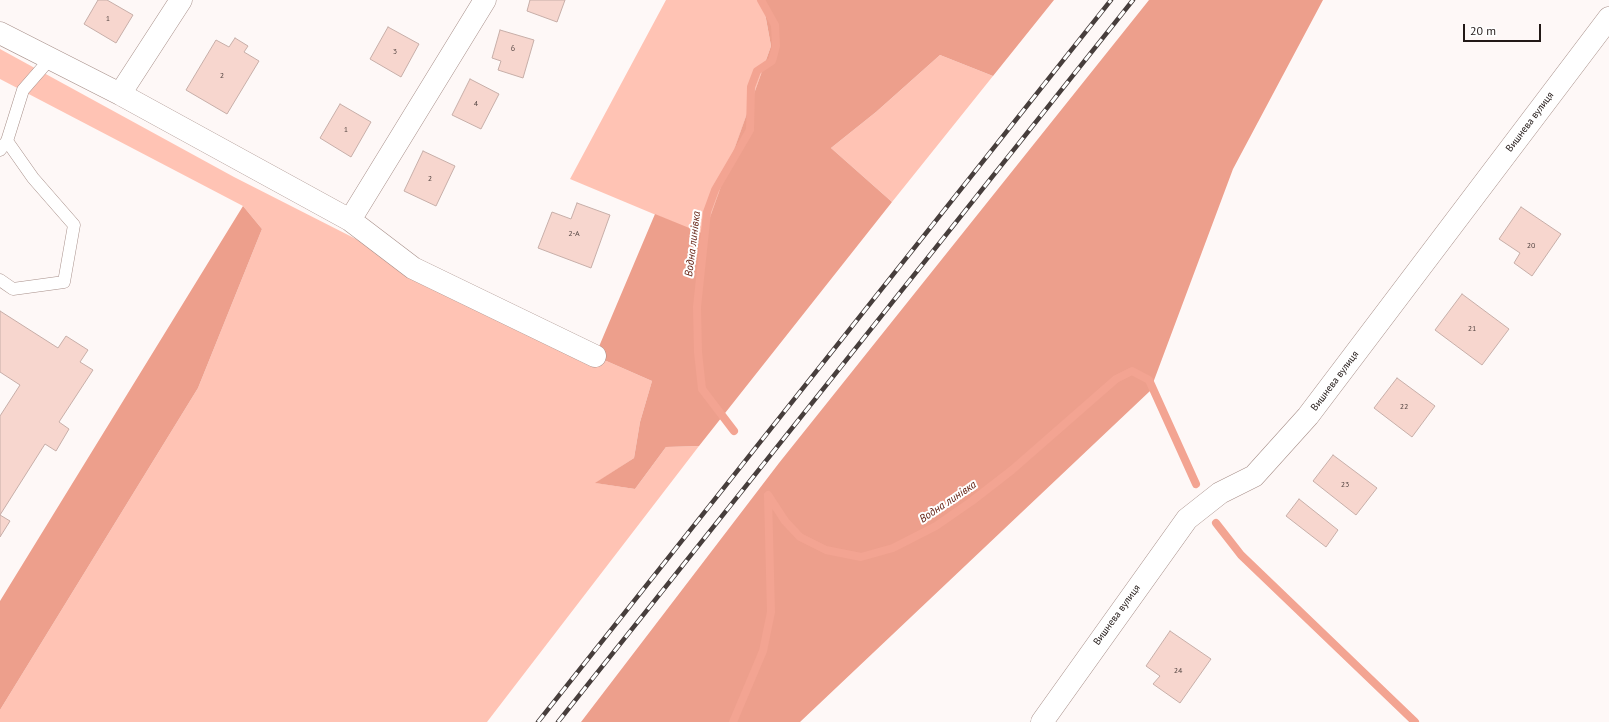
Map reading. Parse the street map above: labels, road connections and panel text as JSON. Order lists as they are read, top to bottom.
{
  "streets": {
    "street": ["Вишнева вулиця"]
  },
  "water": ["Водна линівка"],
  "house_numbers": [
    "1",
    "6",
    "3",
    "2",
    "4",
    "1",
    "2",
    "2-А",
    "20",
    "21",
    "22",
    "23",
    "24"
  ],
  "scale_bar": "20 m"
}
